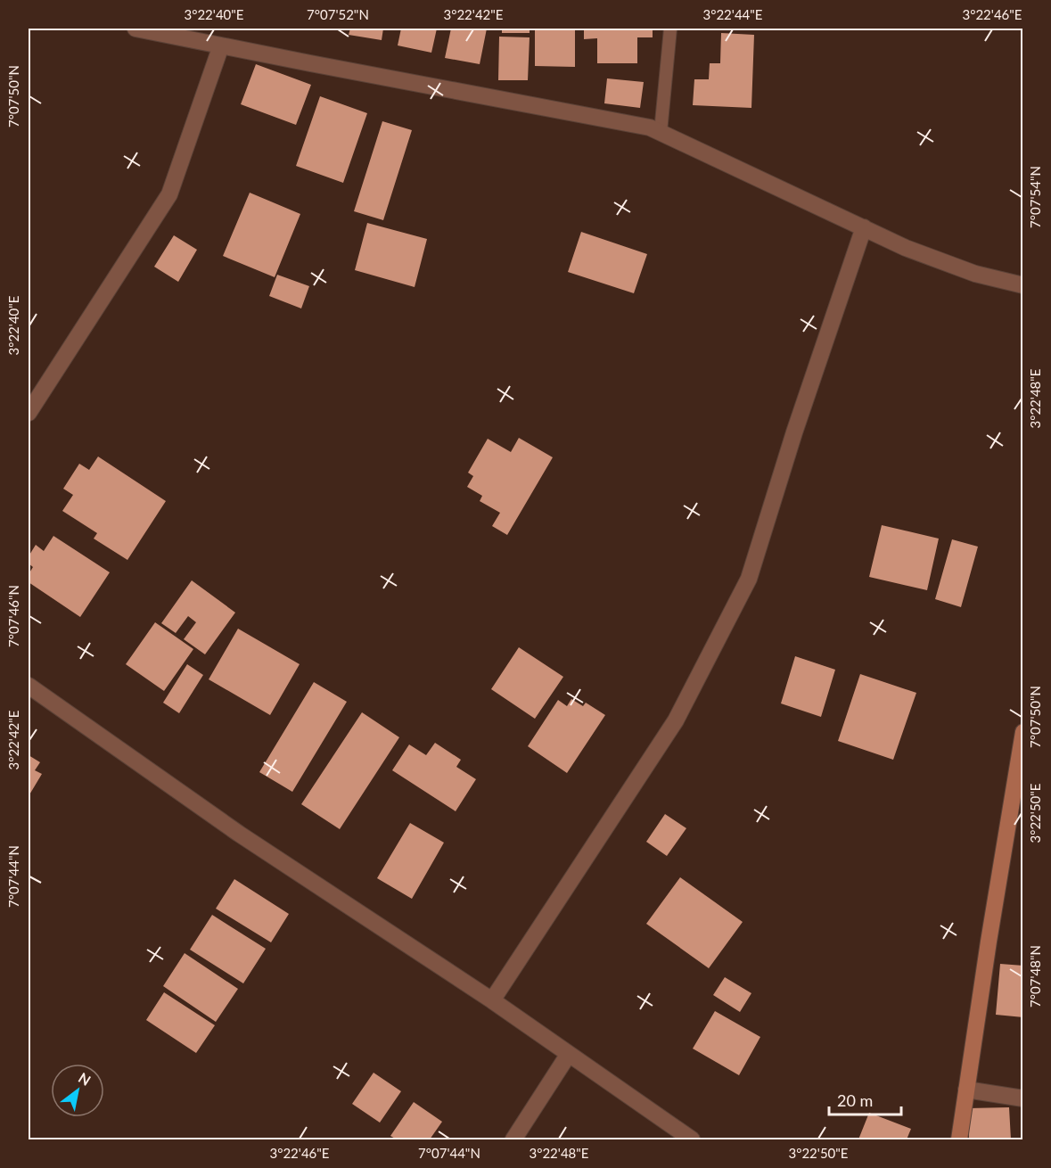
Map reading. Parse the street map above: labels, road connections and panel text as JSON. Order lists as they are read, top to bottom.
{
  "scale_bar": "20 m",
  "north": "top right",
  "coordinates": [
    "3°22'40\"E",
    "7°07'52\"N",
    "3°22'42\"E",
    "3°22'44\"E",
    "3°22'46\"E",
    "7°07'50\"N",
    "7°07'54\"N",
    "3°22'48\"E",
    "7°07'46\"N",
    "3°22'50\"E",
    "7°07'44\"N",
    "7°07'48\"N"
  ]
}
